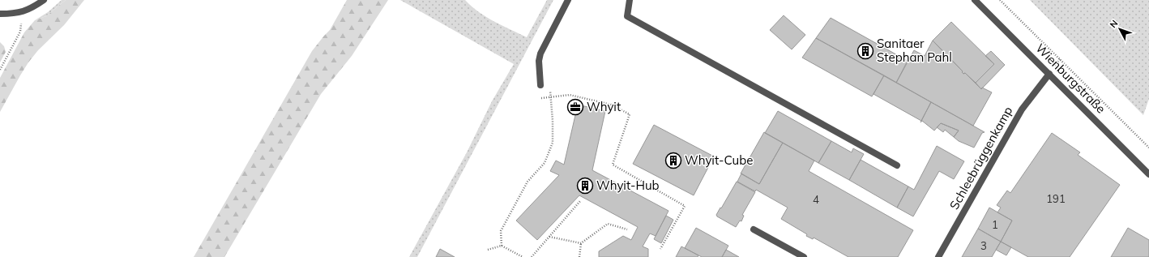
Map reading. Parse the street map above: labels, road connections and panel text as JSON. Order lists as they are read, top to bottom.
{
  "streets": {
    "street": ["Wienburgstraße", "Schleebrüggenkamp"]
  },
  "crossings": [
    ["Wienburgstraße", "Schleebrüggenkamp"]
  ],
  "places": {
    "building": ["Sanitaer Stephan Pahl", "Whyit-Cube", "Whyit-Hub"],
    "office": ["Whyit"]
  },
  "house_numbers": [
    "191",
    "4",
    "1",
    "3"
  ],
  "north": "top left"
}
